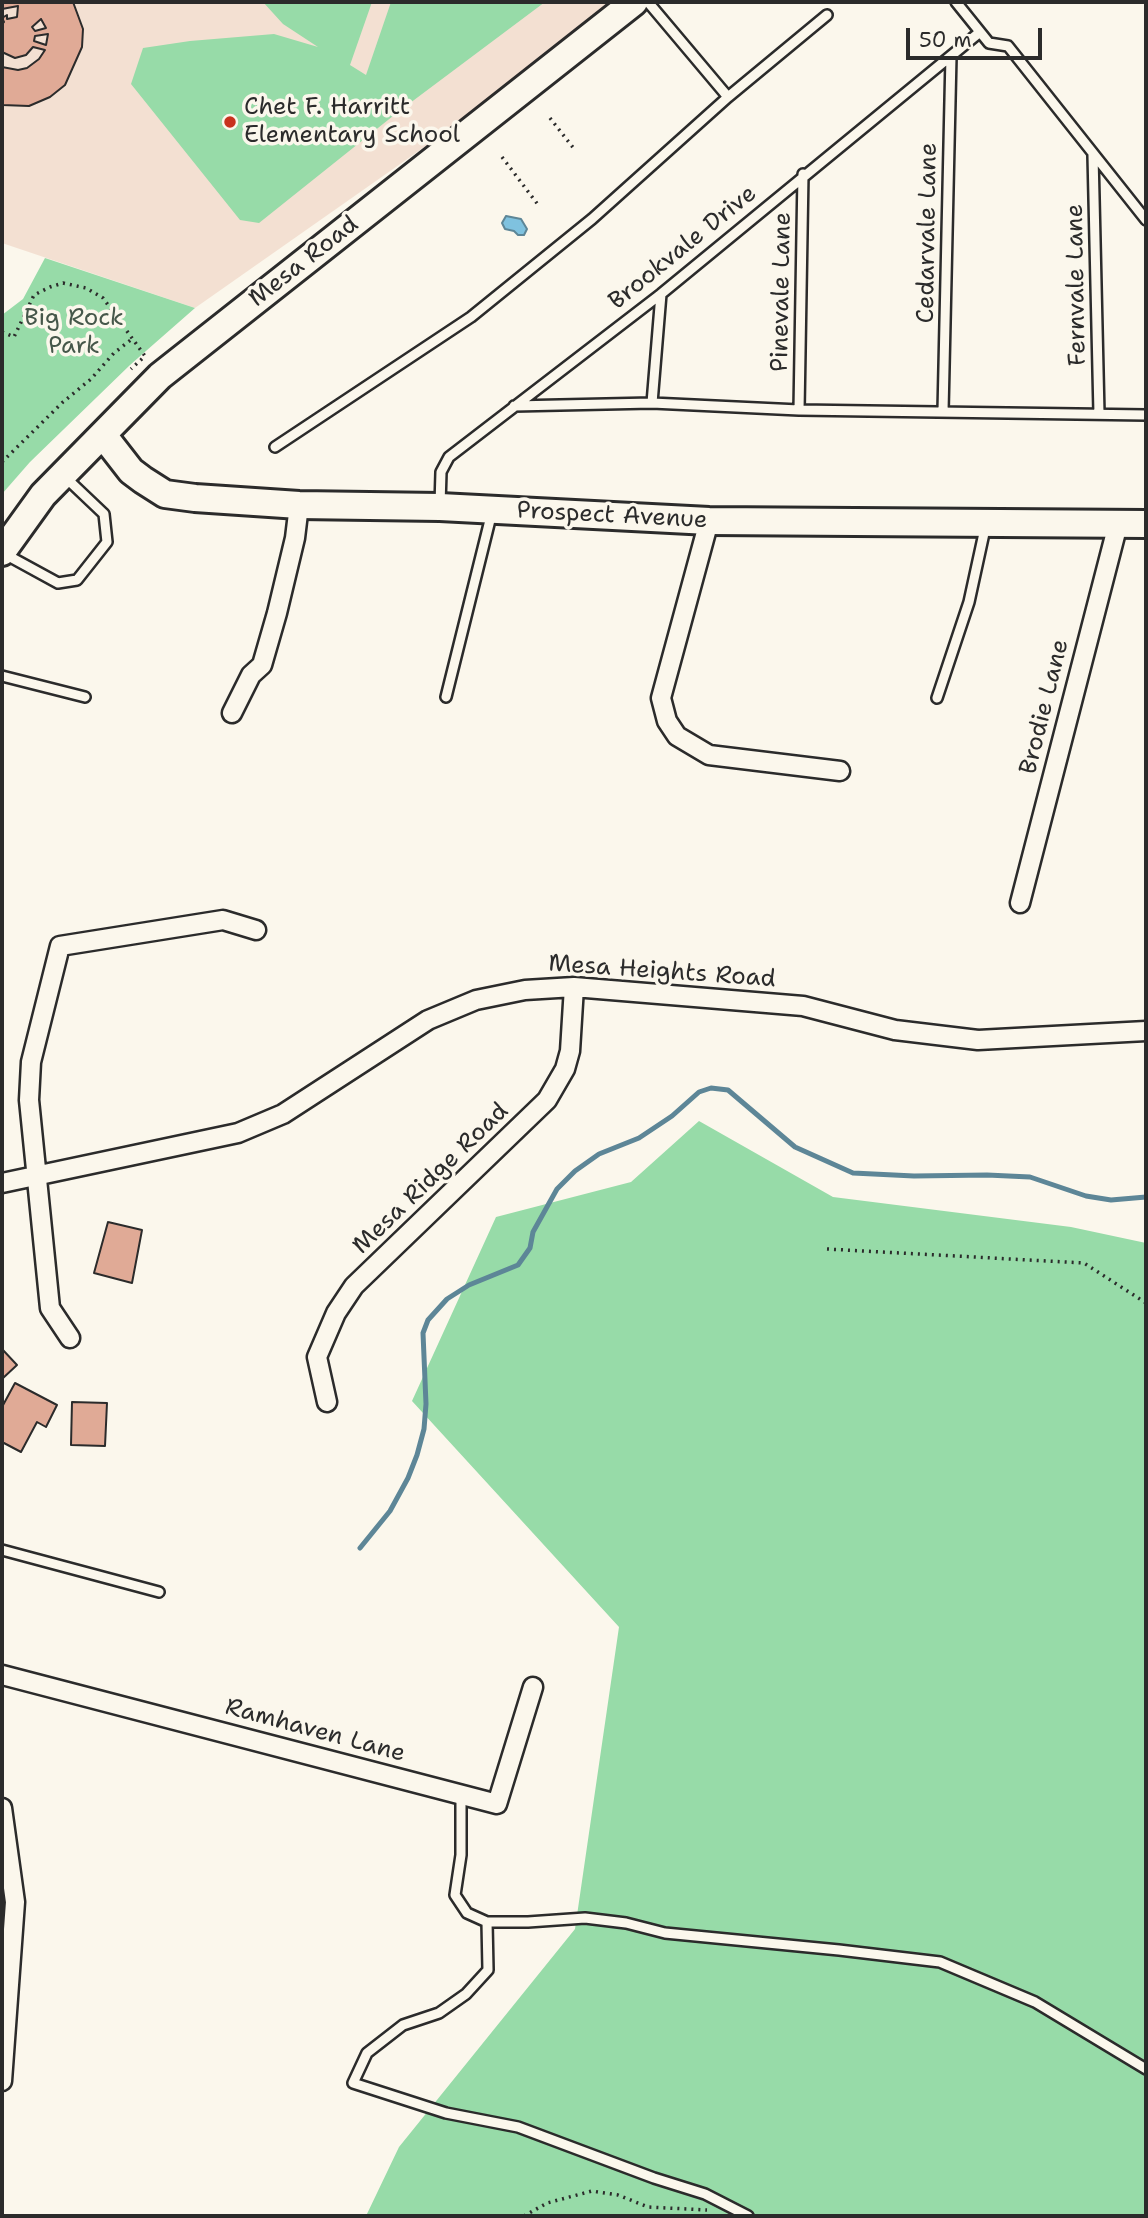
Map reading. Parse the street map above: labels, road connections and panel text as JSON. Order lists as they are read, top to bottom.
{
  "streets": {
    "street": [
      "Mesa Road",
      "Prospect Avenue",
      "Brodie Lane",
      "Mesa Heights Road",
      "Mesa Ridge Road",
      "Ramhaven Lane"
    ],
    "lane": [
      "Cedarvale Lane",
      "Brookvale Drive",
      "Fernvale Lane",
      "Pinevale Lane"
    ]
  },
  "crossings": [
    ["Cedarvale Lane", "Brookvale Drive"],
    ["Brookvale Drive", "Pinevale Lane"],
    ["Brookvale Drive", "Prospect Avenue"],
    ["Mesa Road", "Prospect Avenue"],
    ["Prospect Avenue", "Brodie Lane"],
    ["Mesa Heights Road", "Mesa Ridge Road"]
  ],
  "parks": ["Big Rock Park"],
  "places": ["Chet F. Harritt Elementary School"],
  "scale_bar": "50 m"
}
